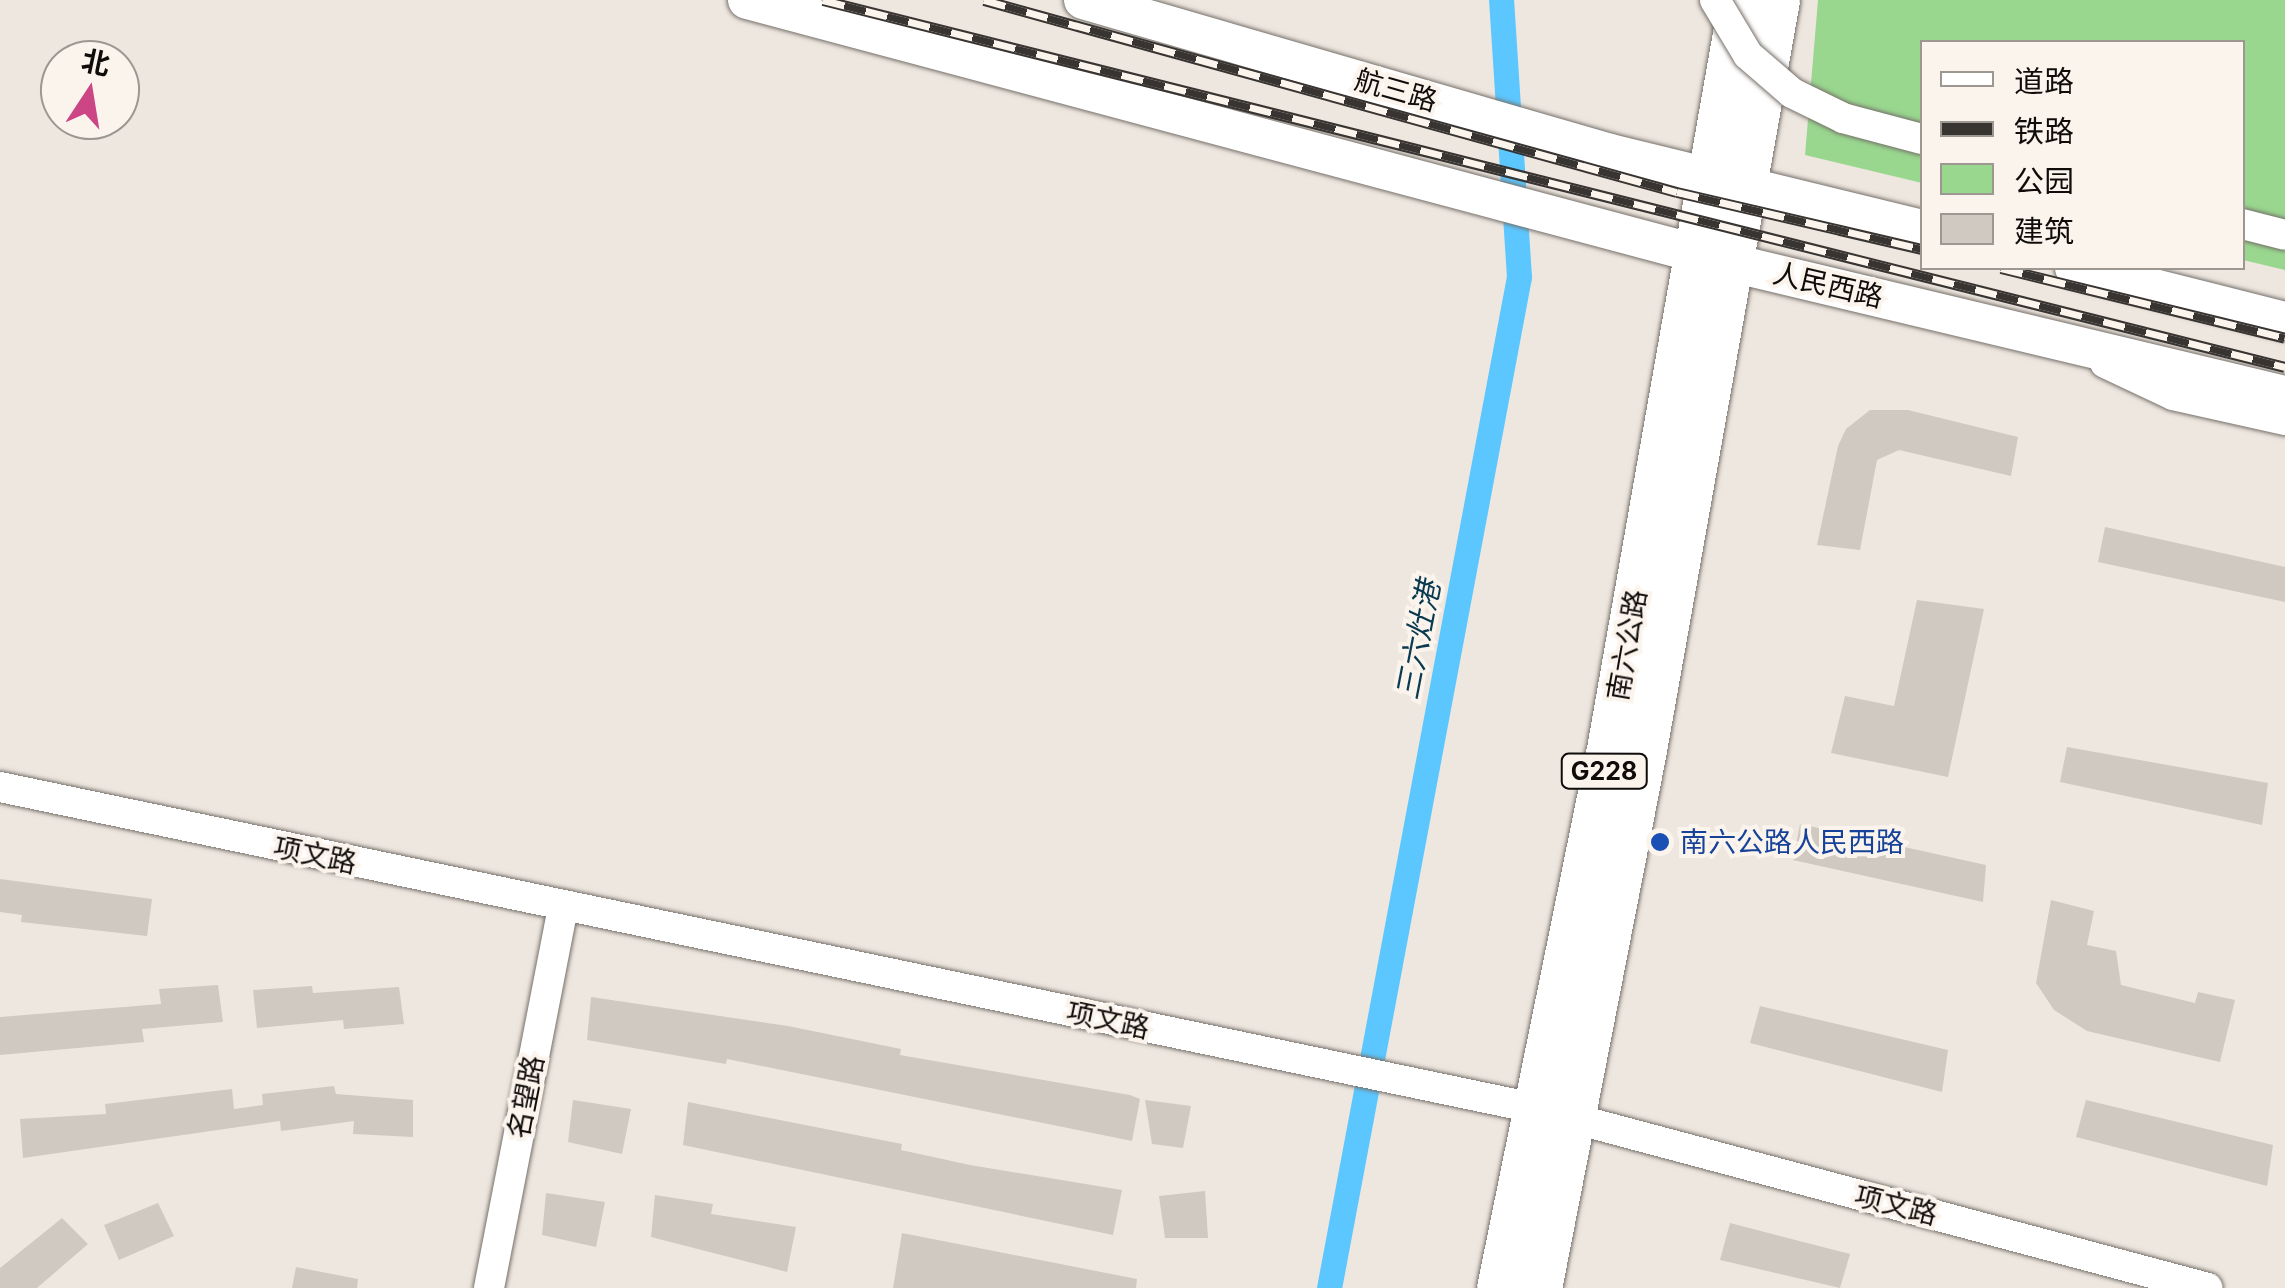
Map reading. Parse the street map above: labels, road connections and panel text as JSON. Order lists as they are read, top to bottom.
{
  "streets": {
    "highway": ["南六公路", "G228"],
    "main road": ["航三路", "人民西路"],
    "street": ["项文路", "名望路"]
  },
  "crossings": [
    ["航三路", "南六公路"],
    ["人民西路", "南六公路"],
    ["南六公路", "项文路"],
    ["项文路", "名望路"]
  ],
  "water": ["三六灶港"],
  "places": ["南六公路人民西路"],
  "legend": [
    "道路",
    "铁路",
    "公园",
    "建筑"
  ],
  "north": "top"
}
